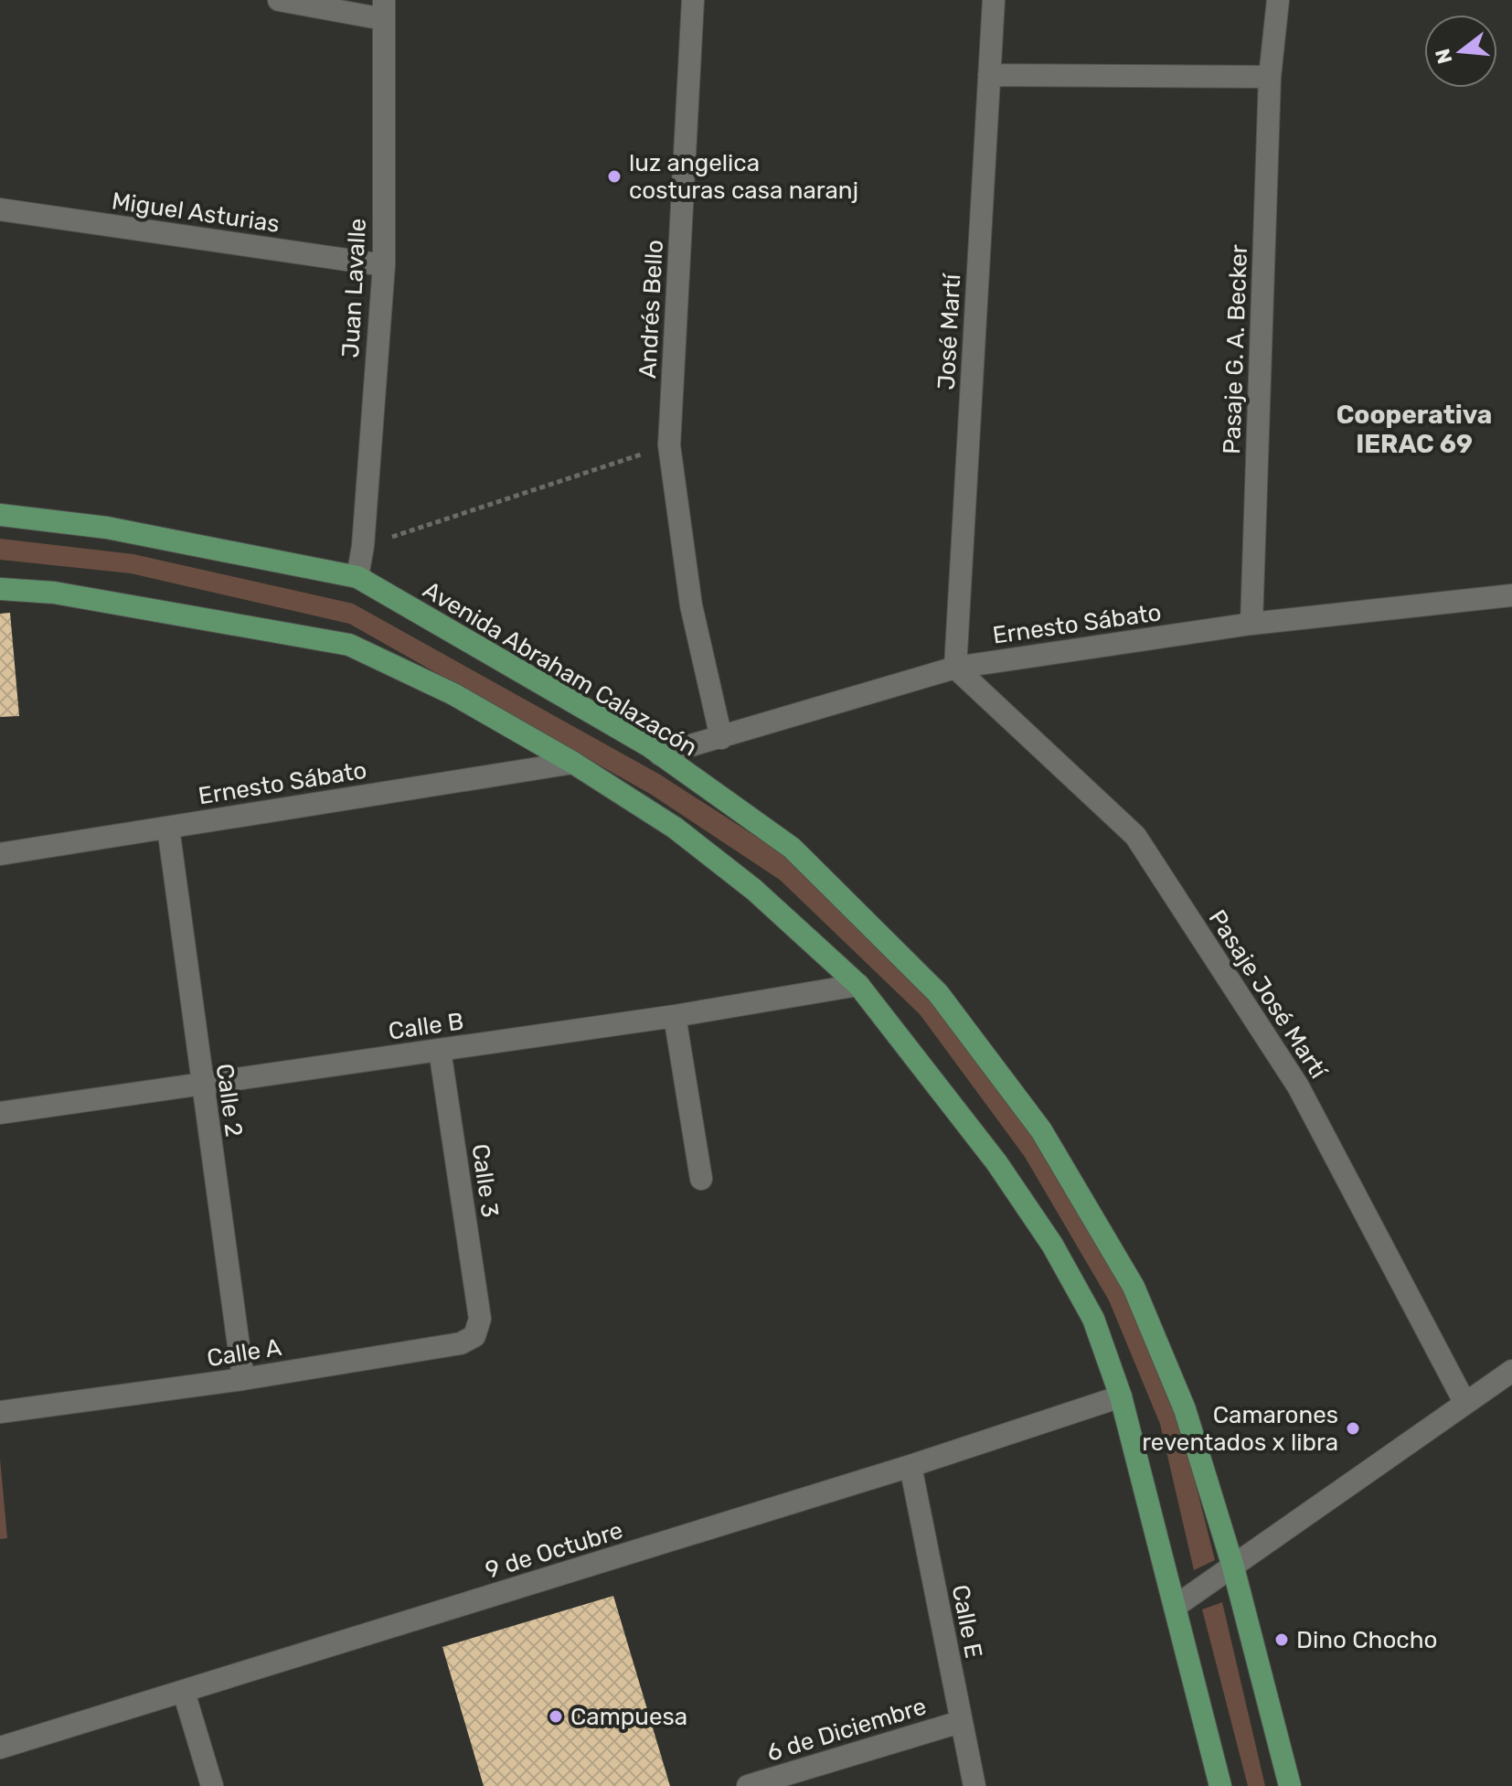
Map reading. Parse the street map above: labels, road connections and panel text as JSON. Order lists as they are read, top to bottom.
{
  "streets": {
    "main road": ["Avenida Abraham Calazacón"],
    "street": [
      "Miguel Asturias",
      "Juan Lavalle",
      "Andrés Bello",
      "José Martí",
      "Pasaje G. A. Becker",
      "Ernesto Sábato",
      "Pasaje José Martí",
      "Calle B",
      "Calle 2",
      "Calle 3",
      "Calle A",
      "9 de Octubre",
      "Calle E",
      "6 de Diciembre"
    ]
  },
  "crossings": [
    ["Miguel Asturias", "Juan Lavalle"],
    ["Juan Lavalle", "Avenida Abraham Calazacón"],
    ["Andrés Bello", "Ernesto Sábato"],
    ["José Martí", "Ernesto Sábato"],
    ["José Martí", "Pasaje José Martí"],
    ["Pasaje G. A. Becker", "Ernesto Sábato"],
    ["Ernesto Sábato", "Avenida Abraham Calazacón"],
    ["Ernesto Sábato", "Pasaje José Martí"],
    ["Ernesto Sábato", "Calle 2"],
    ["Calle B", "Calle 2"],
    ["Calle B", "Calle 3"],
    ["Calle 2", "Calle A"],
    ["Calle 3", "Calle A"],
    ["9 de Octubre", "Calle E"],
    ["Calle E", "6 de Diciembre"]
  ],
  "districts": ["Cooperativa IERAC 69"],
  "places": [
    "luz angelica costuras casa naranj",
    "Camarones reventados x libra",
    "Dino Chocho",
    "Campuesa"
  ],
  "north": "left"
}
